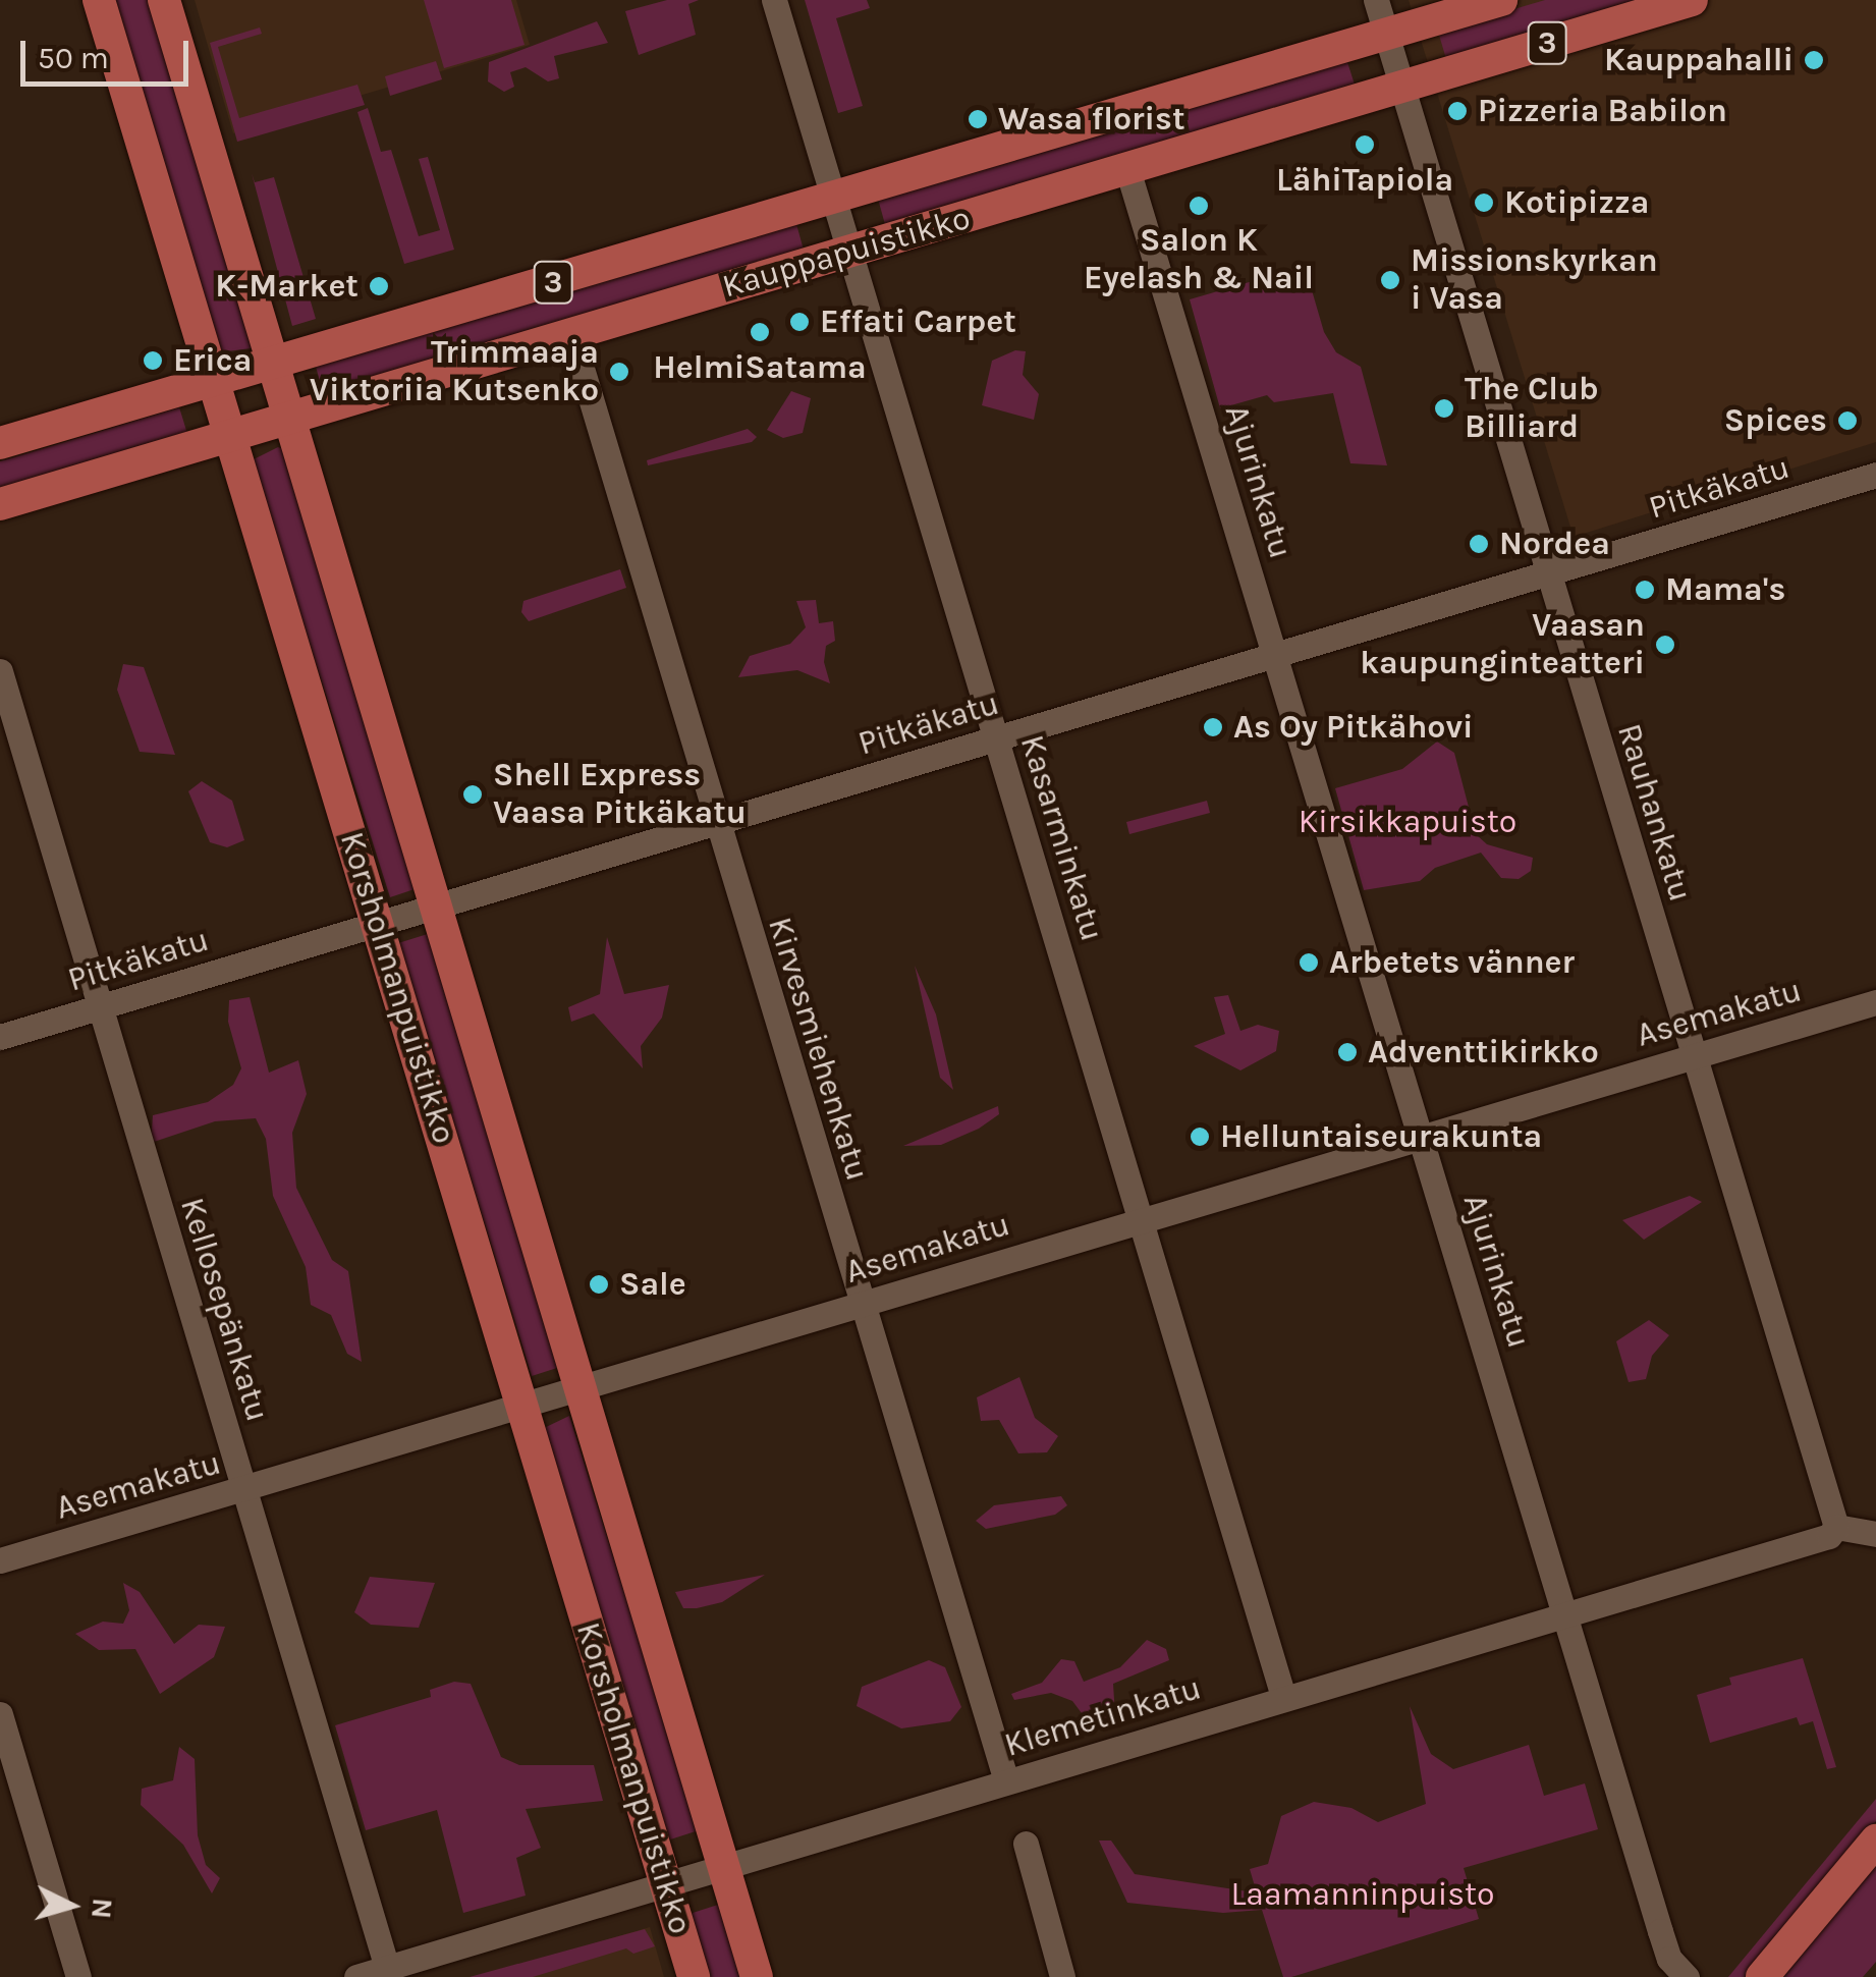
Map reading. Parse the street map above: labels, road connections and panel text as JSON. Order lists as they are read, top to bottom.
{
  "streets": {
    "main road": ["3", "Kauppapuistikko", "Korsholmanpuistikko"],
    "street": [
      "Ajurinkatu",
      "Pitkäkatu",
      "Rauhankatu",
      "Kasarminkatu",
      "Asemakatu",
      "Kirvesmiehenkatu",
      "Kellosepänkatu",
      "Klemetinkatu"
    ]
  },
  "crossings": [
    ["Kauppapuistikko", "Ajurinkatu"],
    ["Kauppapuistikko", "Rauhankatu"],
    ["Kauppapuistikko", "Kasarminkatu"],
    ["Kauppapuistikko", "Korsholmanpuistikko"],
    ["Kauppapuistikko", "Kirvesmiehenkatu"],
    ["Ajurinkatu", "Pitkäkatu"],
    ["Ajurinkatu", "Asemakatu"],
    ["Ajurinkatu", "Klemetinkatu"],
    ["Pitkäkatu", "Rauhankatu"],
    ["Pitkäkatu", "Kasarminkatu"],
    ["Pitkäkatu", "Korsholmanpuistikko"],
    ["Pitkäkatu", "Kirvesmiehenkatu"],
    ["Pitkäkatu", "Kellosepänkatu"],
    ["Rauhankatu", "Asemakatu"],
    ["Rauhankatu", "Klemetinkatu"],
    ["Kasarminkatu", "Asemakatu"],
    ["Kasarminkatu", "Klemetinkatu"],
    ["Korsholmanpuistikko", "Asemakatu"],
    ["Korsholmanpuistikko", "Klemetinkatu"],
    ["Asemakatu", "Kirvesmiehenkatu"],
    ["Asemakatu", "Kellosepänkatu"],
    ["Kirvesmiehenkatu", "Klemetinkatu"],
    ["Kellosepänkatu", "Klemetinkatu"]
  ],
  "parks": ["Kirsikkapuisto", "Laamanninpuisto"],
  "places": [
    "Kauppahalli",
    "Pizzeria Babilon",
    "Wasa florist",
    "LähiTapiola",
    "Kotipizza",
    "Salon K Eyelash & Nail",
    "Missionskyrkan i Vasa",
    "K-Market",
    "Effati Carpet",
    "HelmiSatama",
    "Erica",
    "Trimmaaja Viktoriia Kutsenko",
    "The Club Billiard",
    "Spices",
    "Nordea",
    "Mama's",
    "Vaasan kaupunginteatteri",
    "As Oy Pitkähovi",
    "Shell Express Vaasa Pitkäkatu",
    "Arbetets vänner",
    "Adventtikirkko",
    "Helluntaiseurakunta",
    "Sale"
  ],
  "scale_bar": "50 m",
  "north": "right"
}
